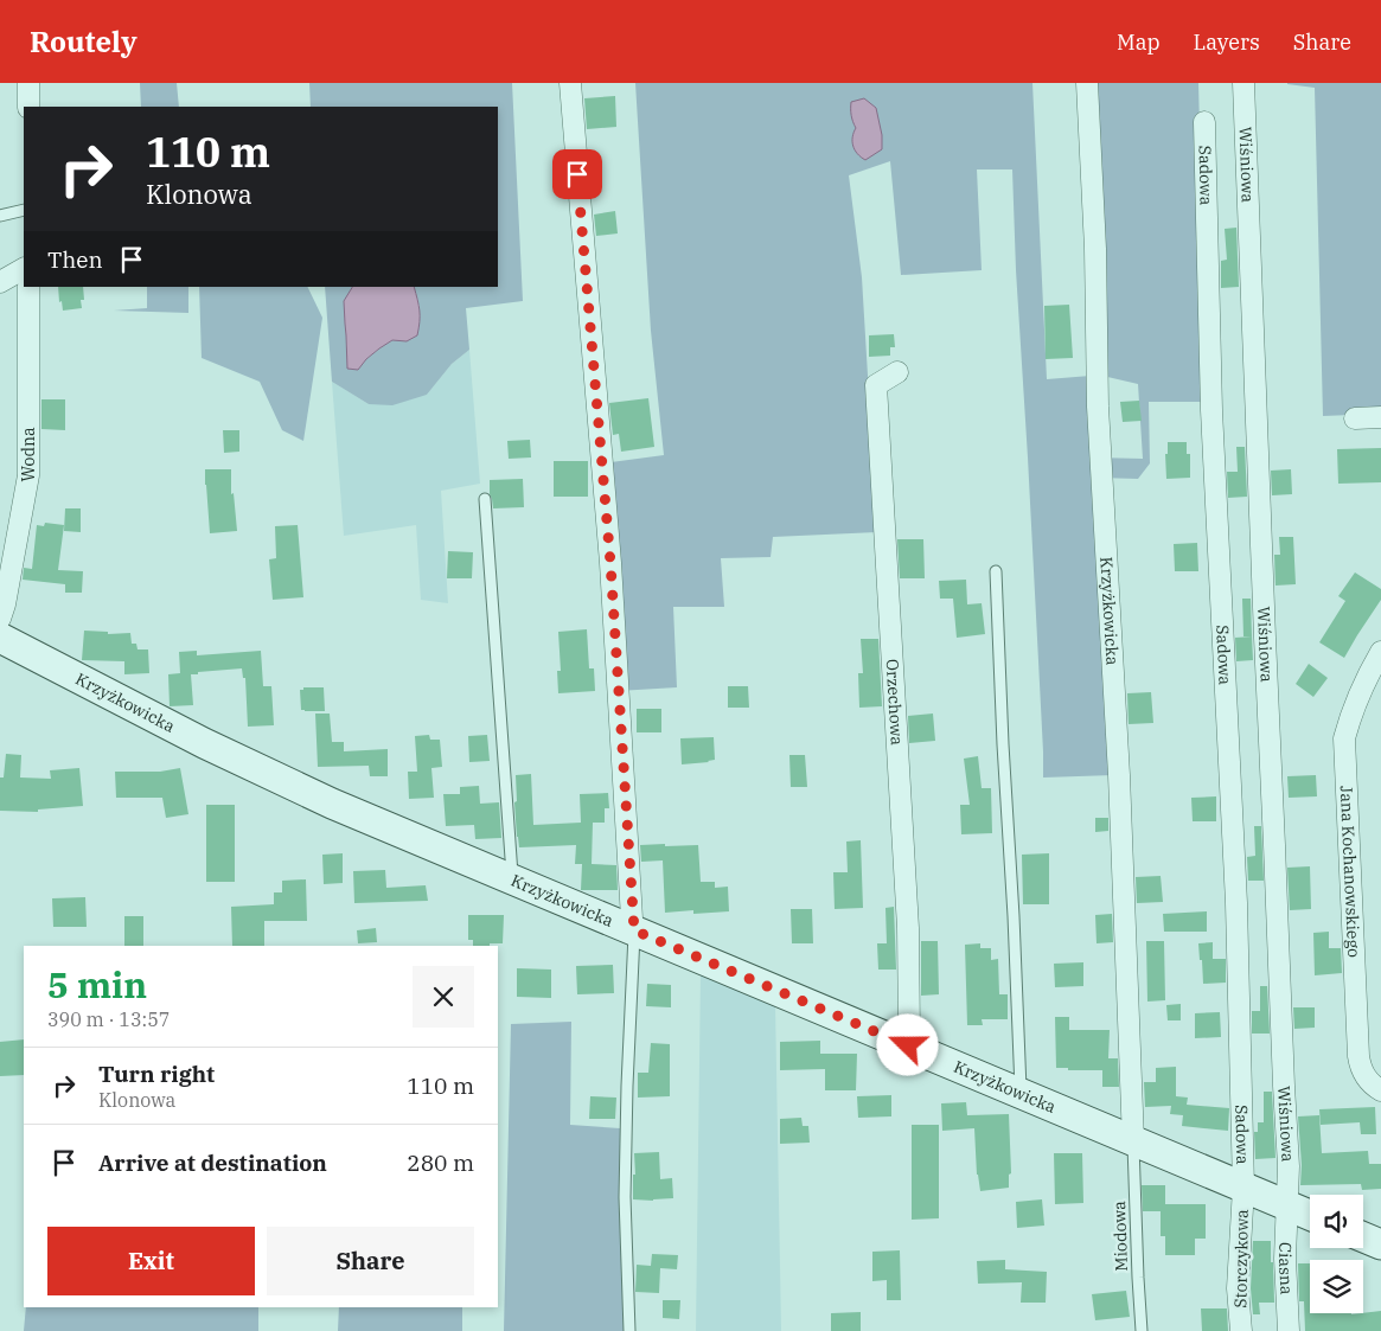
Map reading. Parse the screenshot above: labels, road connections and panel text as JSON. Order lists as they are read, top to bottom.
{
  "streets": {
    "street": [
      "Wiśniowa",
      "Sadowa",
      "Wodna",
      "Krzyżkowicka",
      "Orzechowa",
      "Jana Kochanowskiego",
      "Storczykowa",
      "Ciasna"
    ],
    "lane": ["Miodowa"]
  },
  "crossings": [
    ["Wiśniowa", "Krzyżkowicka"],
    ["Wiśniowa", "Ciasna"],
    ["Sadowa", "Krzyżkowicka"],
    ["Sadowa", "Storczykowa"],
    ["Krzyżkowicka", "Orzechowa"],
    ["Krzyżkowicka", "Miodowa"],
    ["Krzyżkowicka", "Storczykowa"],
    ["Krzyżkowicka", "Ciasna"]
  ],
  "page": {
    "header": "Routely",
    "nav": ["Map", "Layers", "Share"],
    "turn": ["110 m", "Klonowa"],
    "then": "Then",
    "heading": ["5 min", "390 m · 13:57"],
    "list": [
      {
        "name": "Turn right",
        "note": "Klonowa",
        "value": "110 m"
      },
      {
        "name": "Arrive at destination",
        "value": "280 m"
      }
    ],
    "buttons": ["Exit", "Share"]
  }
}
